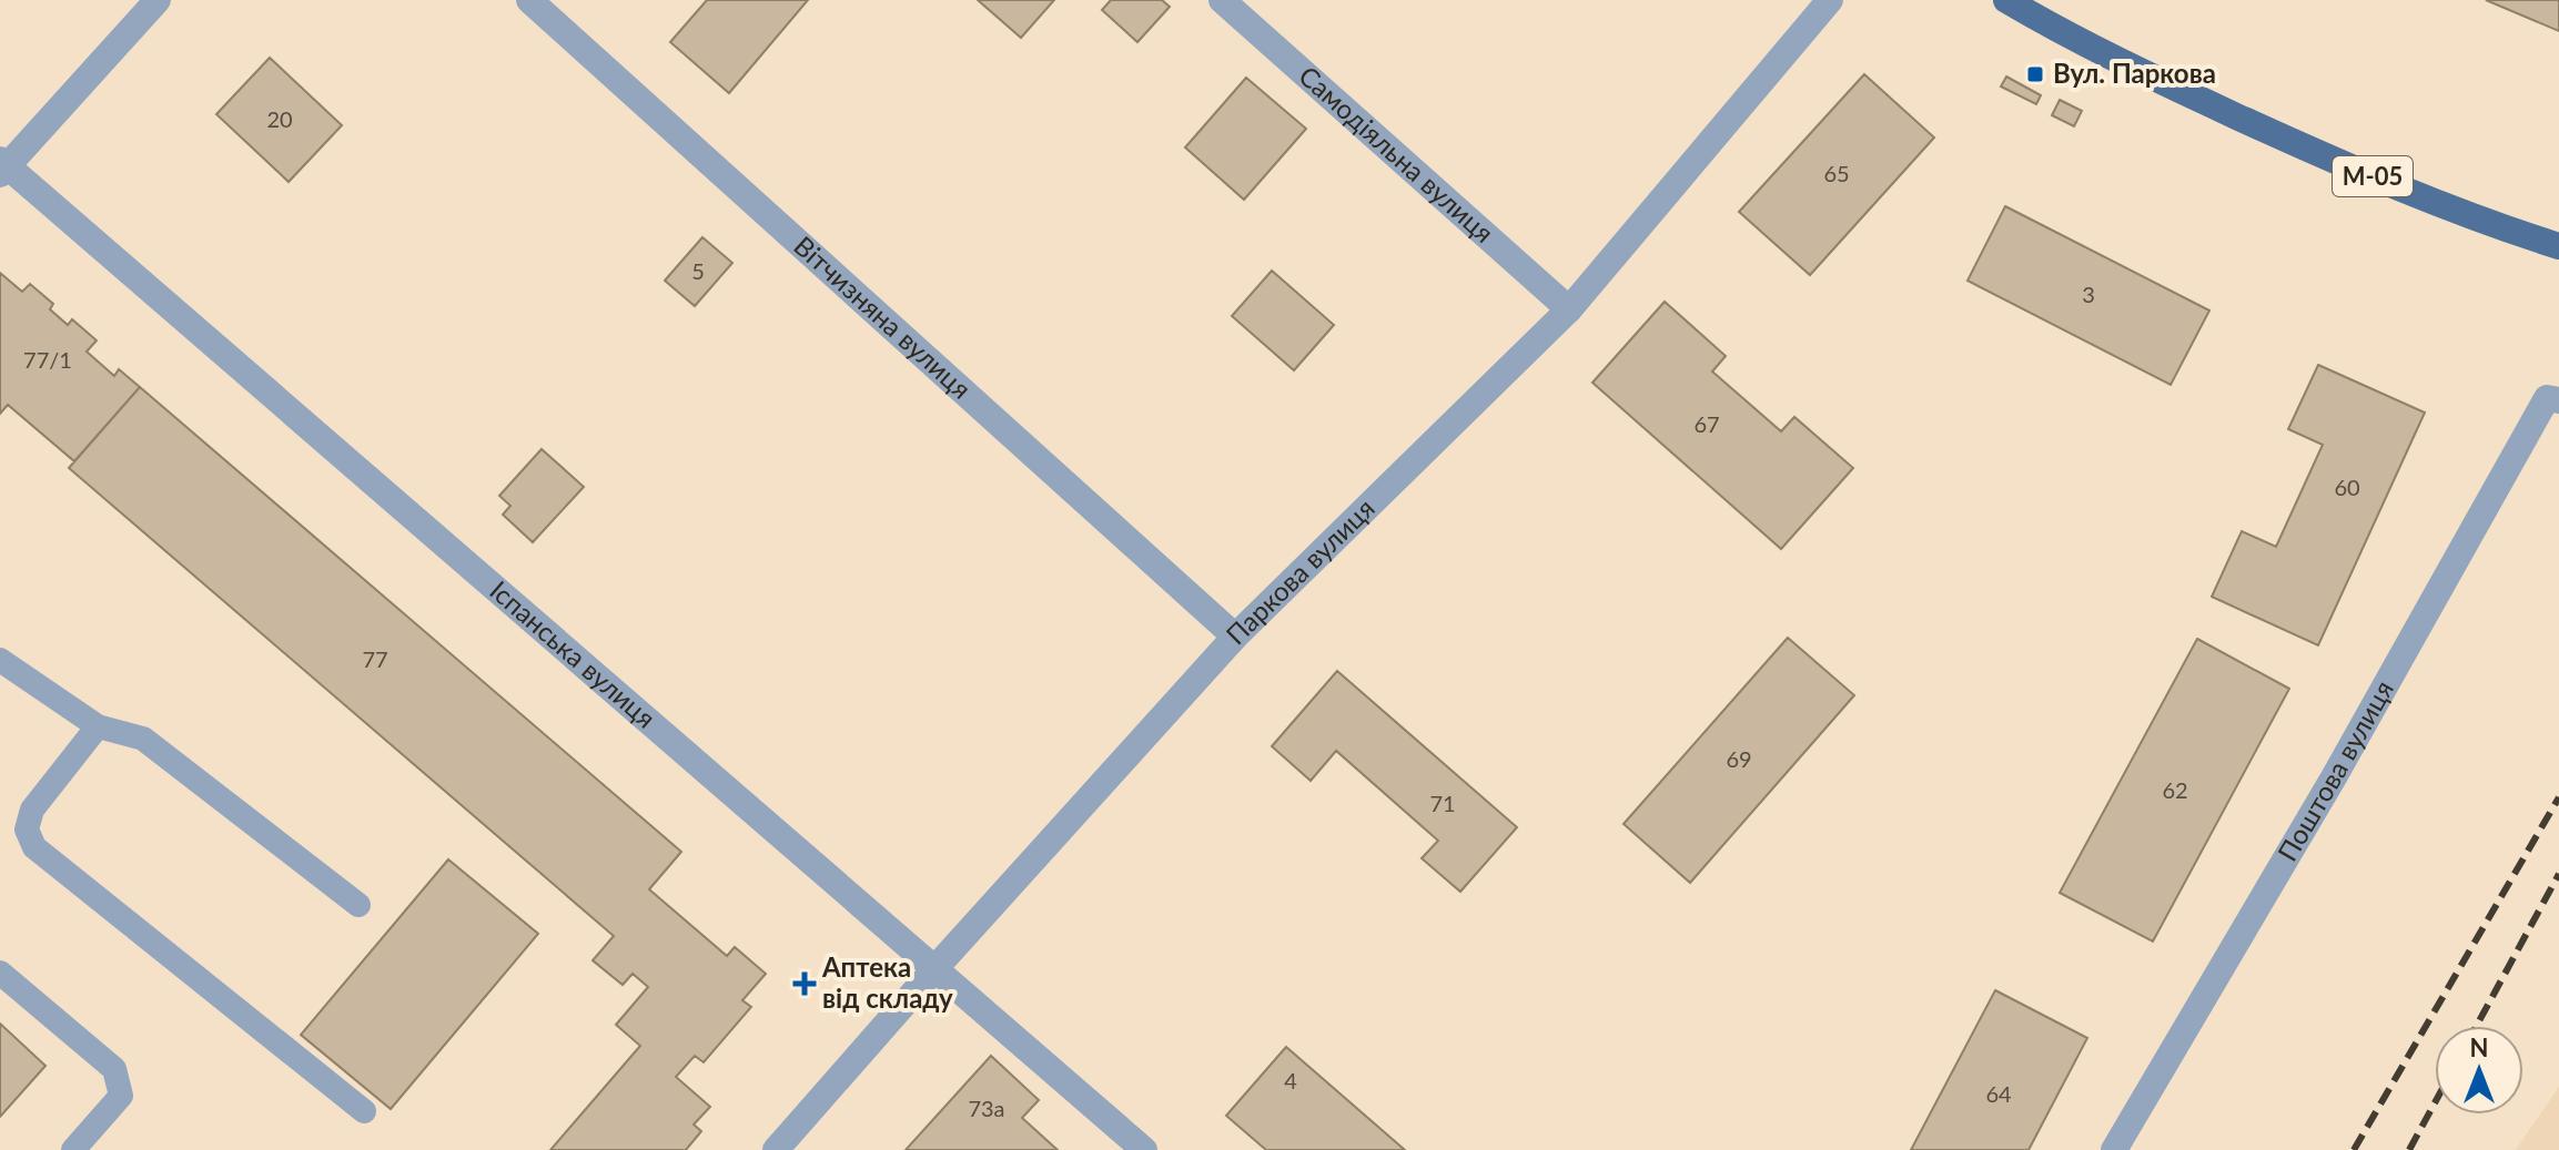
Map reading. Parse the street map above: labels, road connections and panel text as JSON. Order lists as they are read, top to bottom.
{
  "streets": {
    "main road": ["М-05"],
    "street": [
      "Самодіяльна вулиця",
      "Вітчизняна вулиця",
      "Паркова вулиця",
      "Іспанська вулиця",
      "Поштова вулиця"
    ]
  },
  "crossings": [
    ["Самодіяльна вулиця", "Паркова вулиця"],
    ["Вітчизняна вулиця", "Паркова вулиця"],
    ["Паркова вулиця", "Іспанська вулиця"]
  ],
  "places": {
    "transit": ["Вул. Паркова"],
    "health": ["Аптека від складу"]
  },
  "house_numbers": [
    "20",
    "65",
    "5",
    "3",
    "77/1",
    "67",
    "60",
    "77",
    "69",
    "62",
    "71",
    "4",
    "64",
    "73а"
  ],
  "north": "top"
}
